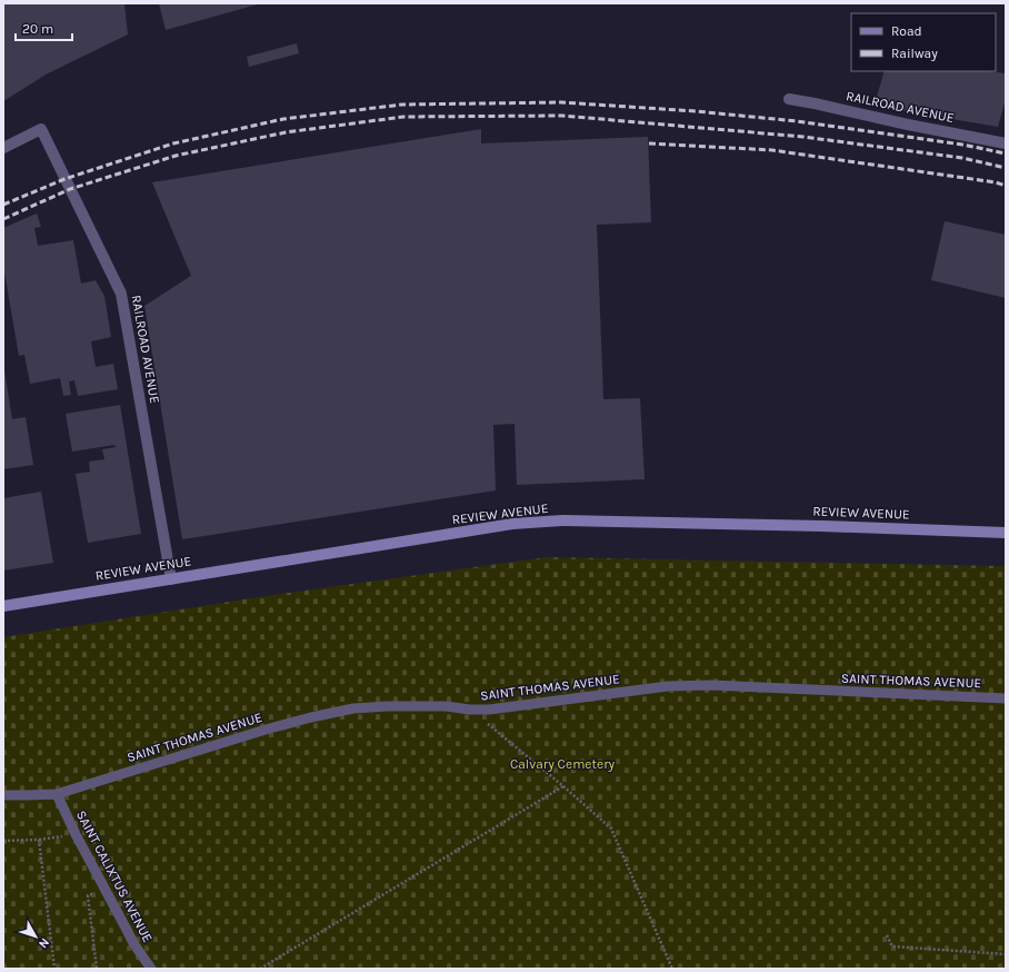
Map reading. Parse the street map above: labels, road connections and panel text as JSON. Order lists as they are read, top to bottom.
{
  "streets": {
    "main road": ["REVIEW AVENUE"],
    "street": ["RAILROAD AVENUE"],
    "lane": ["SAINT THOMAS AVENUE", "SAINT CALIXTUS AVENUE"]
  },
  "crossings": [
    ["RAILROAD AVENUE", "REVIEW AVENUE"],
    ["SAINT THOMAS AVENUE", "SAINT CALIXTUS AVENUE"]
  ],
  "parks": ["Calvary Cemetery"],
  "legend": ["Road", "Railway"],
  "scale_bar": "20 m",
  "north": "bottom right"
}
